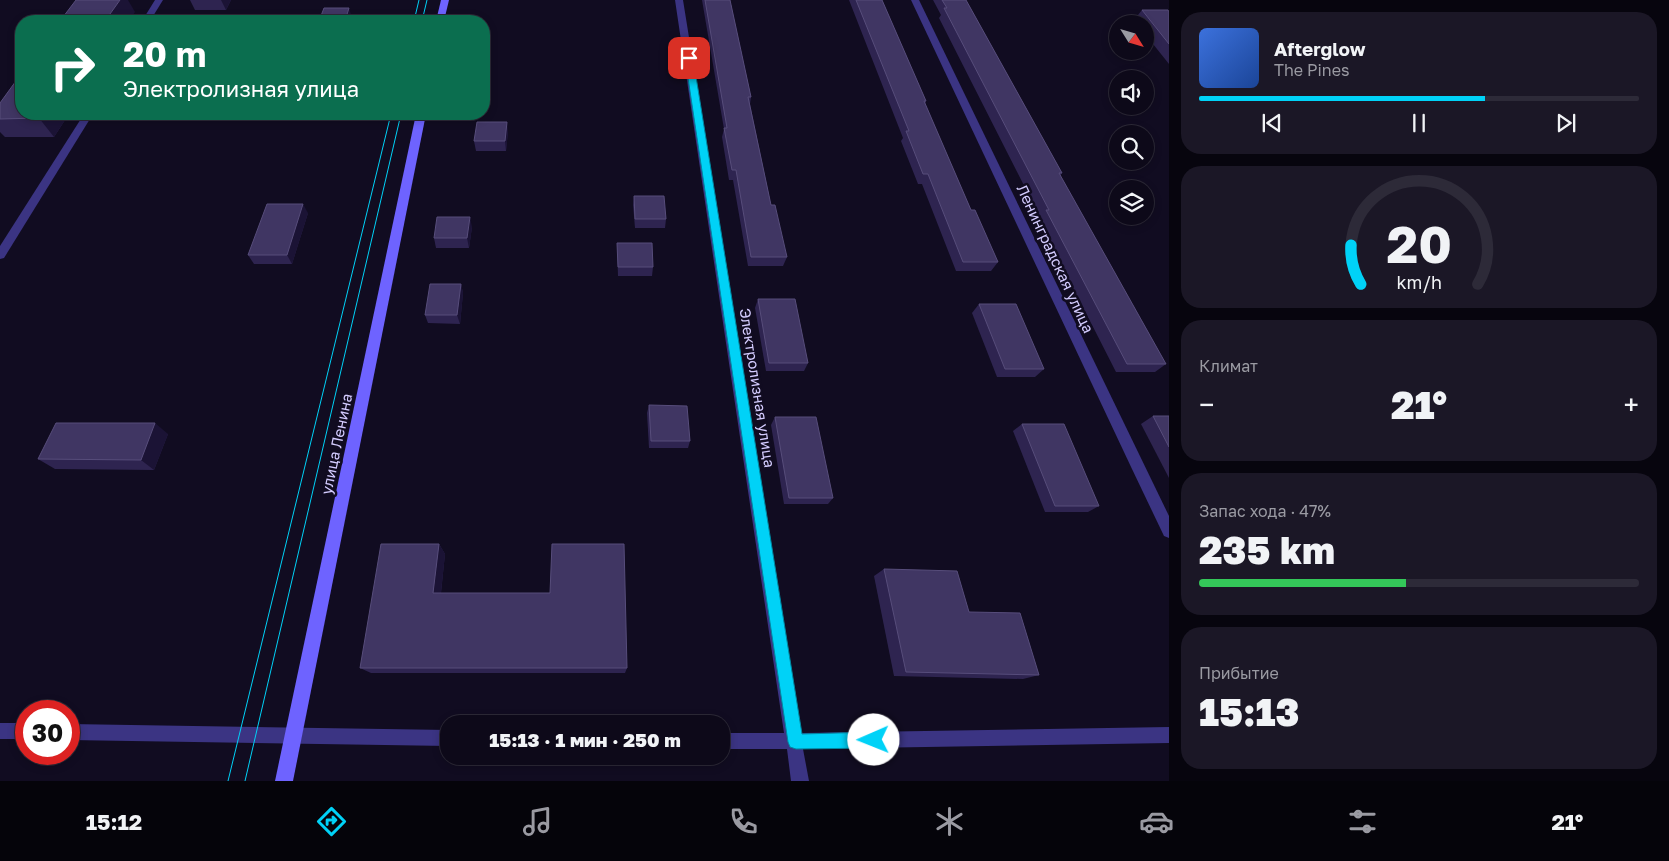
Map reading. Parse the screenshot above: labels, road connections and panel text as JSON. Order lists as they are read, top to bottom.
{
  "streets": {
    "main road": ["улица Ленина"],
    "street": ["Ленинградская улица", "Электролизная улица"]
  },
  "north": "bottom right",
  "page": {
    "turn": ["20 m", "Электролизная улица"],
    "song": ["Afterglow", "The Pines"],
    "tile": [
      "Климат",
      ["Запас хода · 47%", "235 km"],
      ["Прибытие", "15:13"]
    ],
    "heat": ["−", "21°", "+"],
    "limit": "30",
    "trip": "15:13 · 1 мин · 250 m",
    "tabs": ["15:12", "21°"],
    "gauge": ["20", "km/h"]
  }
}
